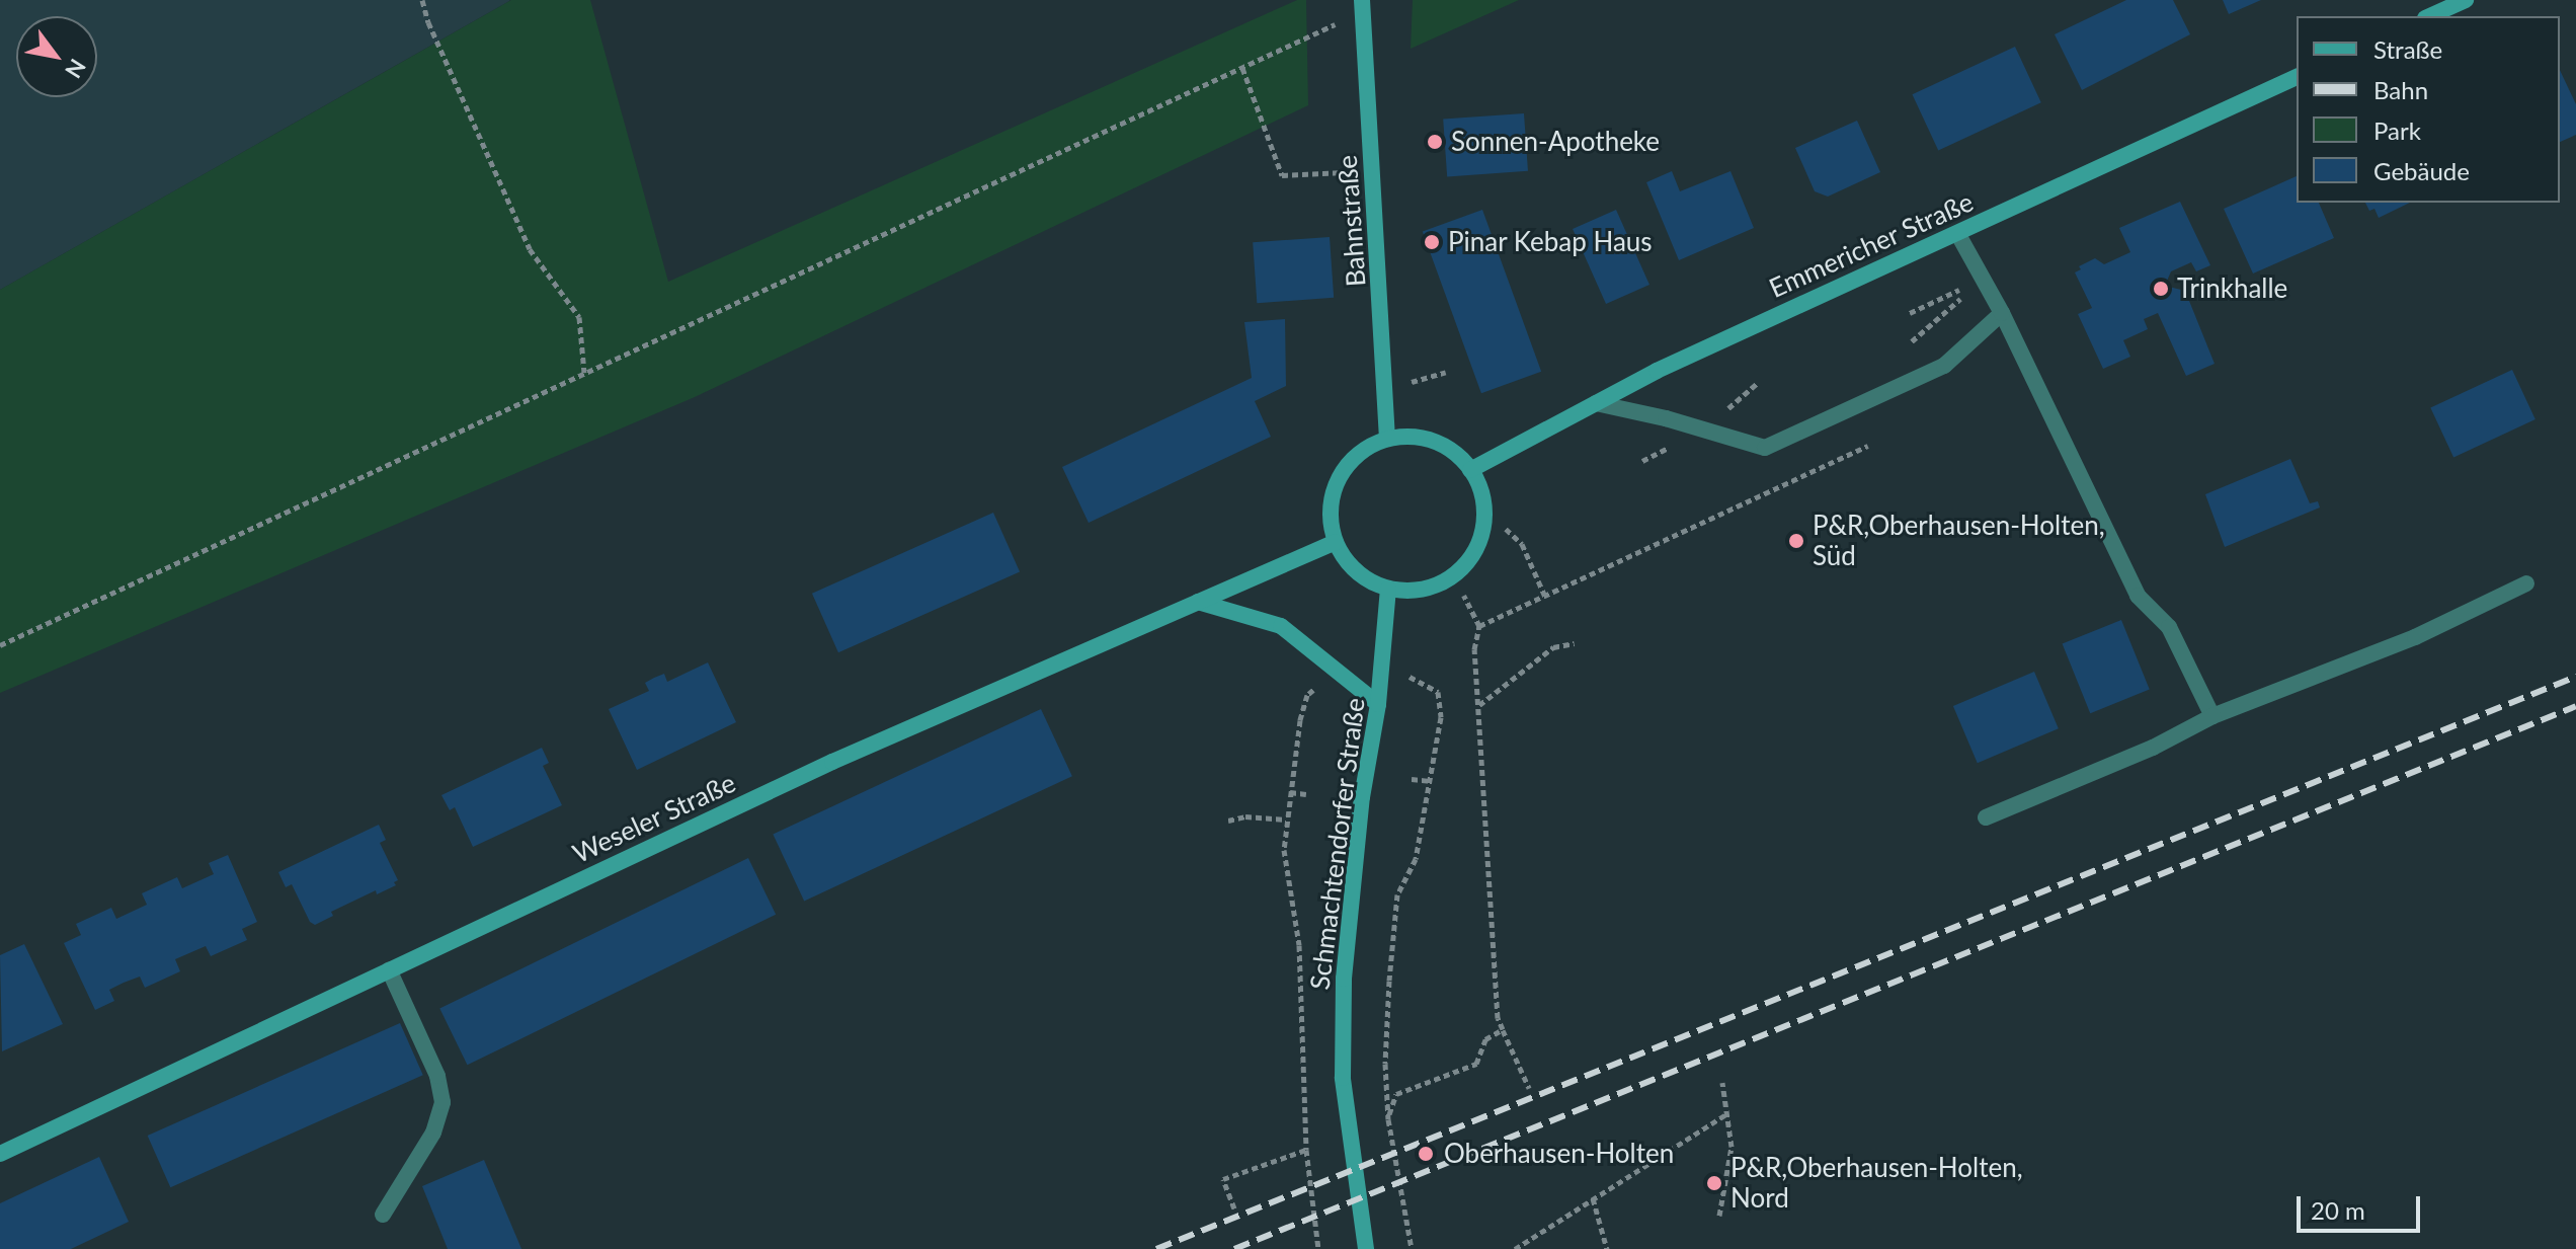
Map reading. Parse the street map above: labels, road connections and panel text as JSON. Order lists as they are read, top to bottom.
{
  "streets": {
    "main road": [
      "Bahnstraße",
      "Emmericher Straße",
      "Weseler Straße",
      "Schmachtendorfer Straße"
    ]
  },
  "crossings": [
    ["Bahnstraße", "Emmericher Straße"],
    ["Bahnstraße", "Weseler Straße"],
    ["Bahnstraße", "Schmachtendorfer Straße"],
    ["Emmericher Straße", "Weseler Straße"],
    ["Emmericher Straße", "Schmachtendorfer Straße"],
    ["Weseler Straße", "Schmachtendorfer Straße"]
  ],
  "places": [
    "Sonnen-Apotheke",
    "Pinar Kebap Haus",
    "Trinkhalle",
    "P&R,Oberhausen-Holten, Süd",
    "Oberhausen-Holten",
    "P&R,Oberhausen-Holten, Nord"
  ],
  "legend": [
    "Straße",
    "Bahn",
    "Park",
    "Gebäude"
  ],
  "scale_bar": "20 m",
  "north": "bottom right"
}
